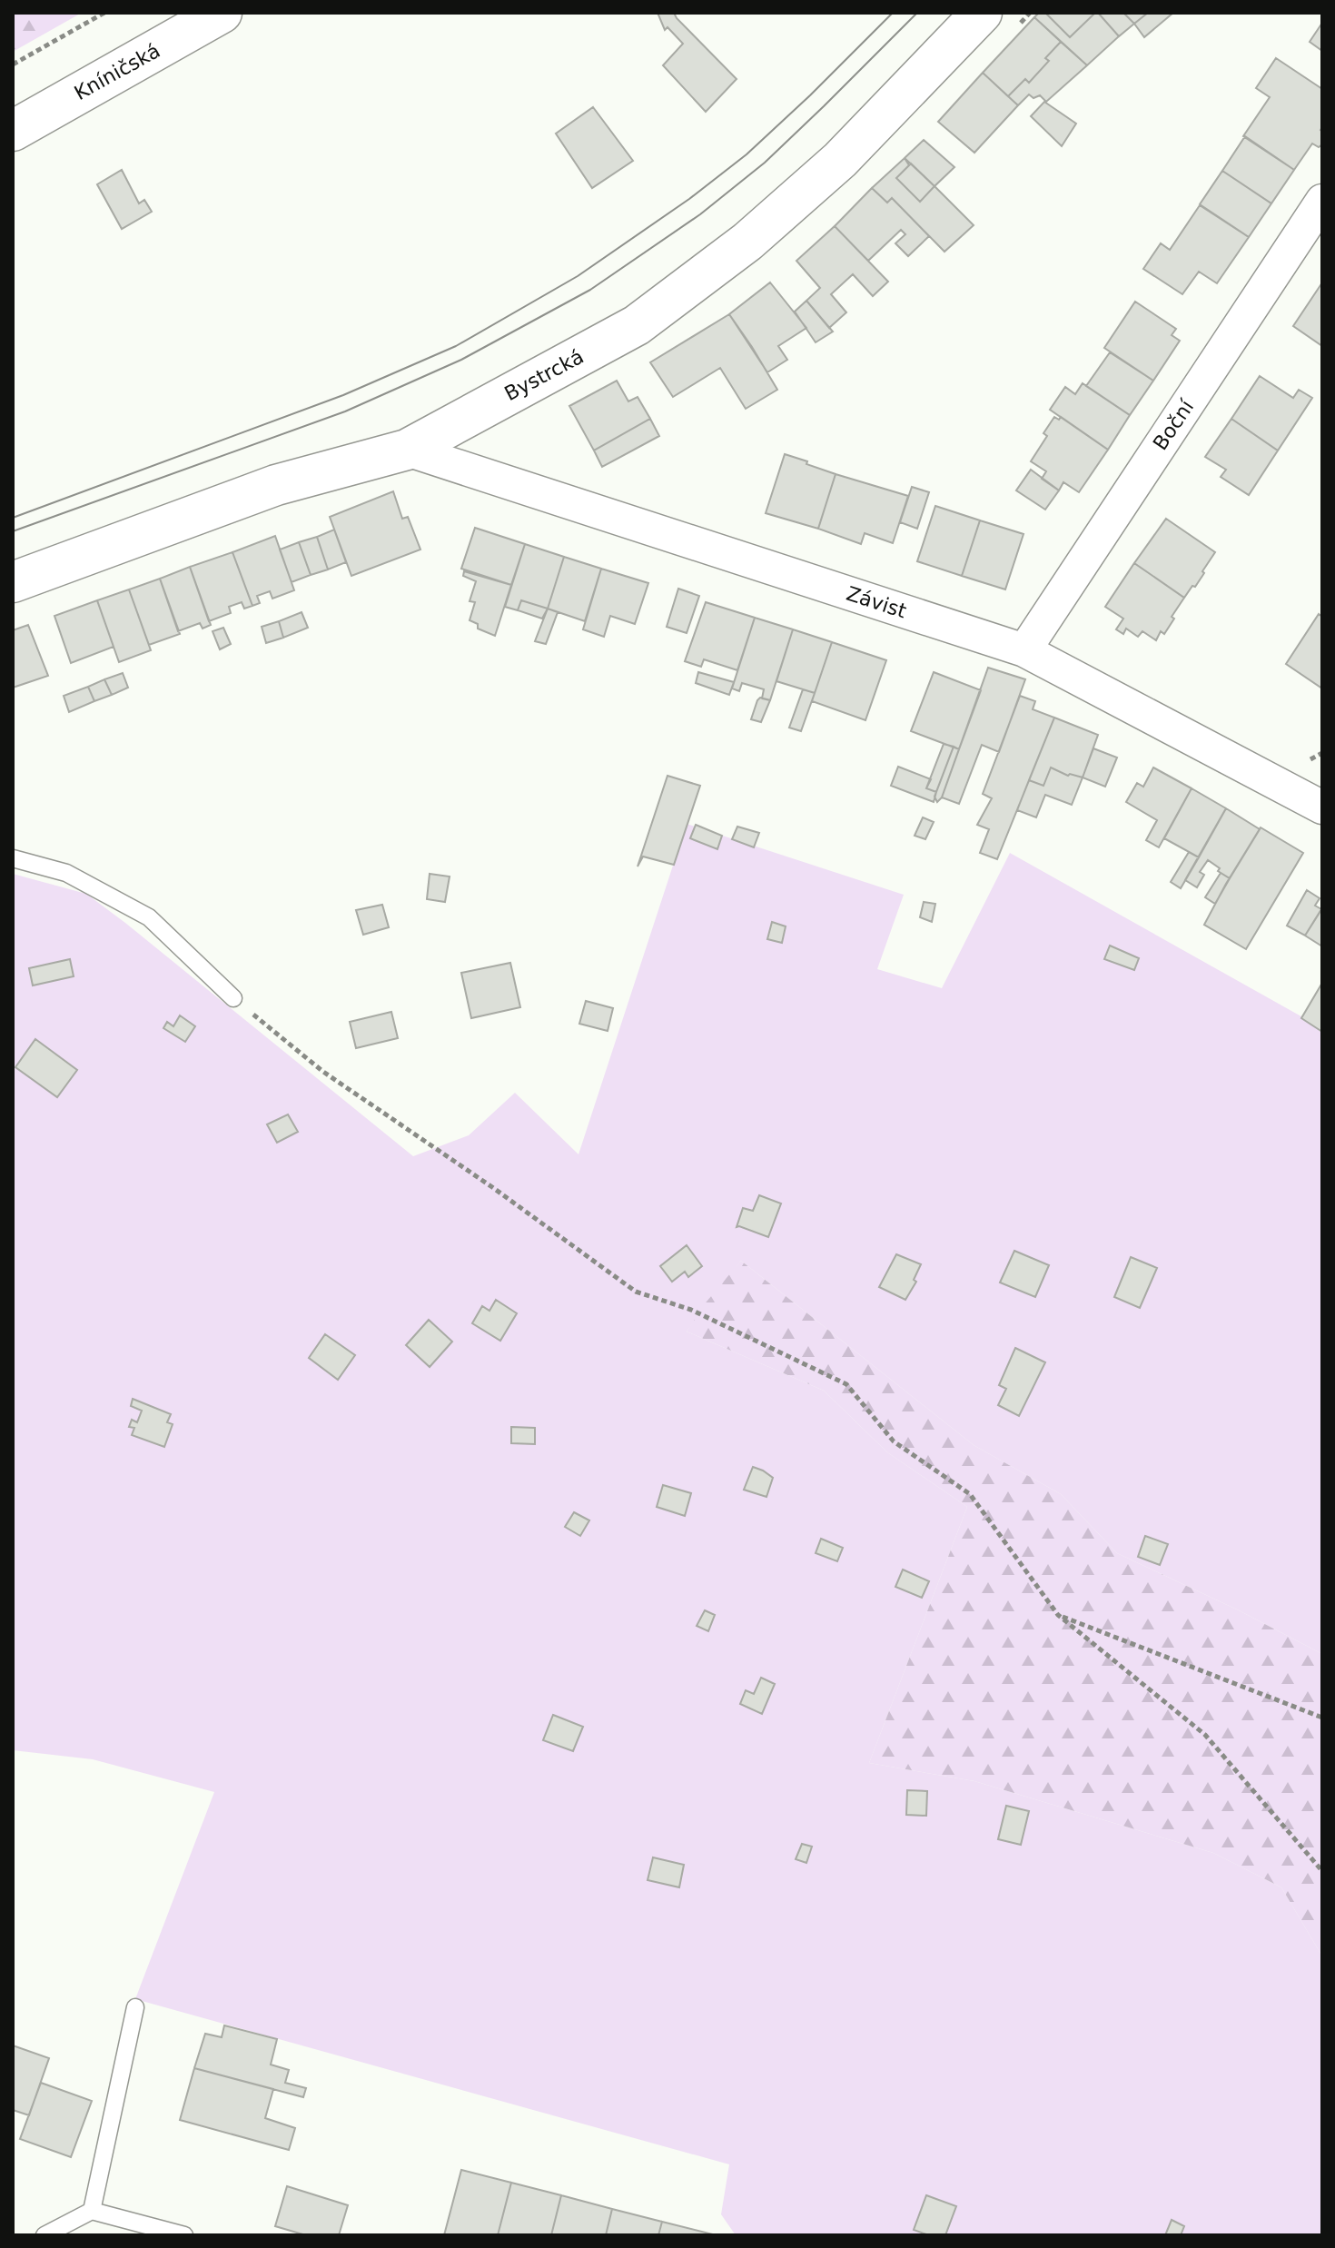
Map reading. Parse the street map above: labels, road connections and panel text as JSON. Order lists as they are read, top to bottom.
{
  "streets": {
    "street": [
      "Kníničská",
      "Bystrcká",
      "Boční",
      "Závist"
    ]
  },
  "crossings": [
    ["Bystrcká", "Závist"],
    ["Boční", "Závist"]
  ]
}
